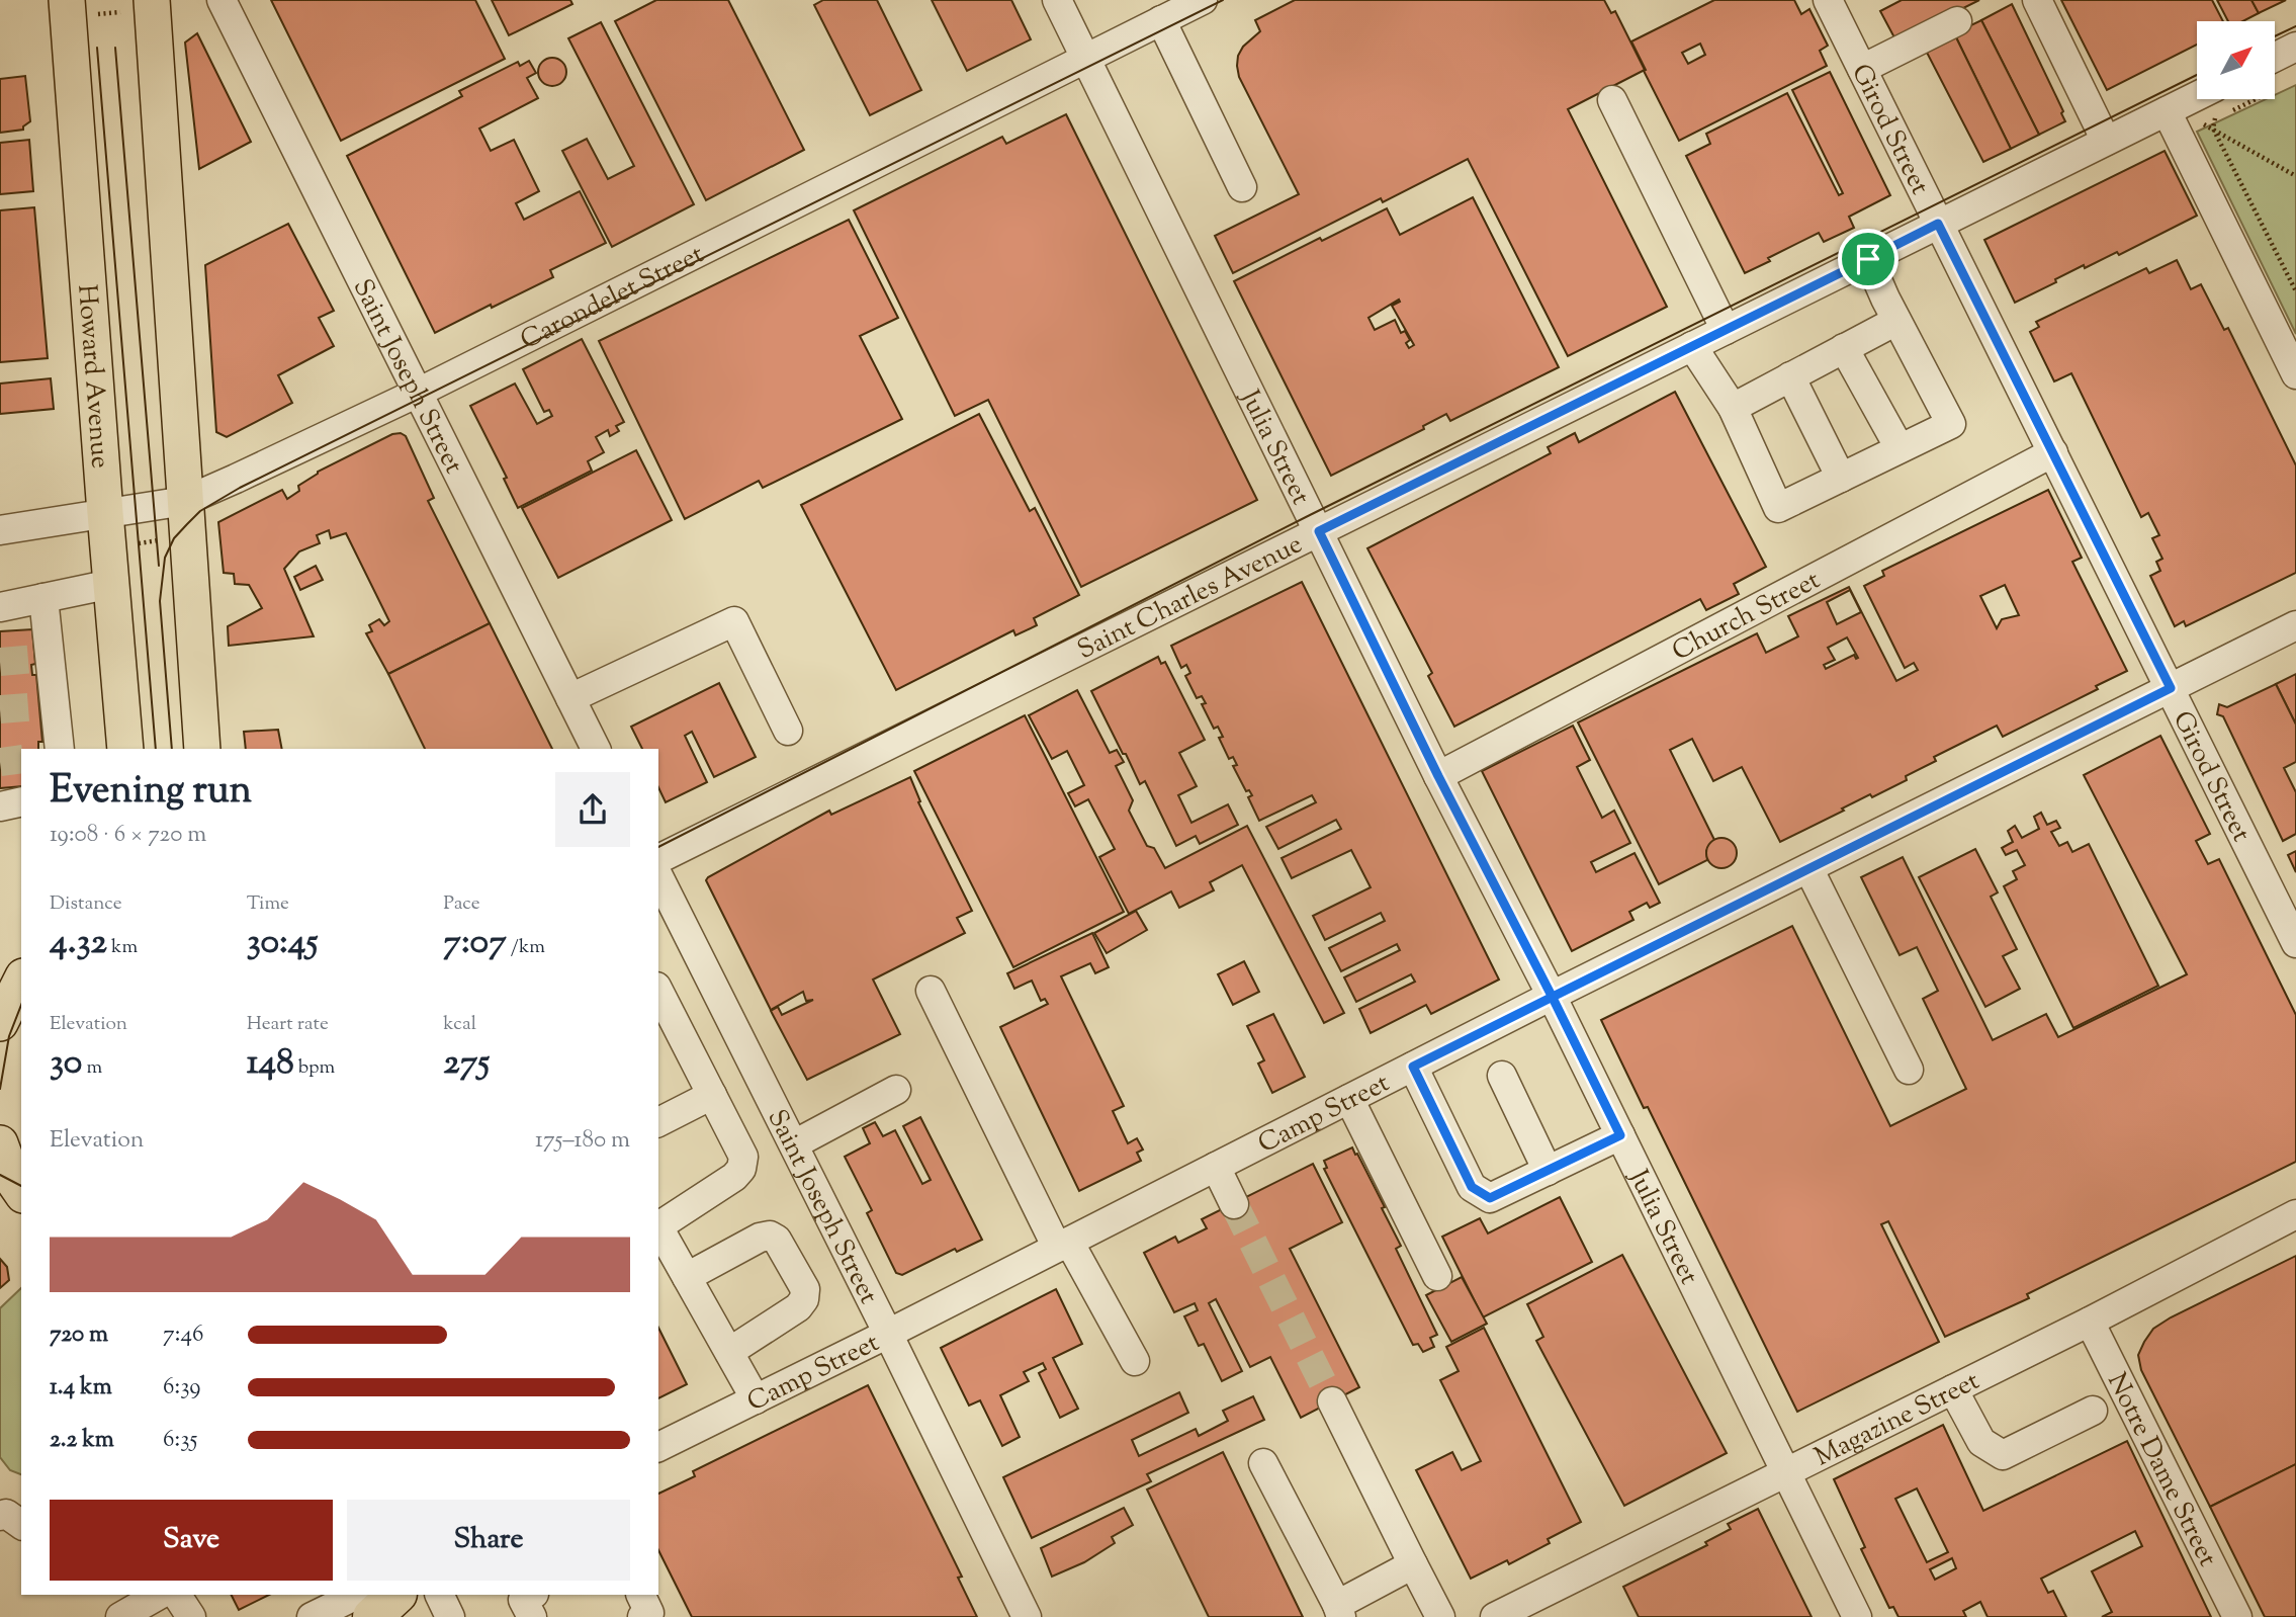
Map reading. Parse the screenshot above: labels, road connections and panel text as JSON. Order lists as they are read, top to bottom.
{
  "streets": {
    "main road": ["Howard Avenue"],
    "street": [
      "Girod Street",
      "Carondelet Street",
      "Saint Joseph Street",
      "Julia Street",
      "Saint Charles Avenue",
      "Church Street",
      "Camp Street",
      "Magazine Street",
      "Notre Dame Street"
    ]
  },
  "crossings": [
    ["Girod Street", "Saint Charles Avenue"],
    ["Girod Street", "Church Street"],
    ["Girod Street", "Camp Street"],
    ["Carondelet Street", "Howard Avenue"],
    ["Carondelet Street", "Saint Joseph Street"],
    ["Carondelet Street", "Julia Street"],
    ["Saint Joseph Street", "Camp Street"],
    ["Julia Street", "Saint Charles Avenue"],
    ["Julia Street", "Church Street"],
    ["Julia Street", "Camp Street"],
    ["Julia Street", "Magazine Street"],
    ["Magazine Street", "Notre Dame Street"]
  ],
  "north": "top right",
  "page": {
    "heading": ["Evening run", "19:08 · 6 × 720 m"],
    "stats": [
      ["Distance", "4.32 km"],
      ["Time", "30:45"],
      ["Pace", "7:07 /km"],
      ["Elevation", "30 m"],
      ["Heart rate", "148 bpm"],
      ["kcal", "275"]
    ],
    "chart": ["Elevation", "175–180 m"],
    "list": [
      {
        "name": "720 m",
        "note": "7:46"
      },
      {
        "name": "1.4 km",
        "note": "6:39"
      },
      {
        "name": "2.2 km",
        "note": "6:35"
      }
    ],
    "buttons": ["Save", "Share"]
  }
}
